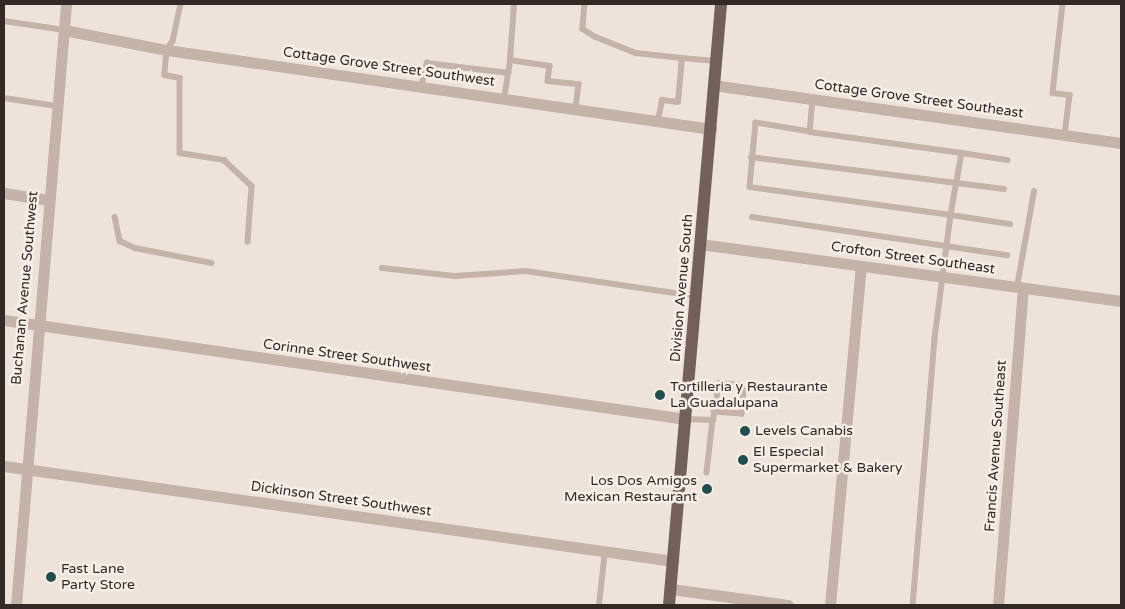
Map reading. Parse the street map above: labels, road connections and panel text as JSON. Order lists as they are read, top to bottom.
{
  "streets": {
    "main road": ["Division Avenue South"],
    "street": [
      "Cottage Grove Street Southwest",
      "Cottage Grove Street Southeast",
      "Crofton Street Southeast",
      "Buchanan Avenue Southwest",
      "Corinne Street Southwest",
      "Francis Avenue Southeast",
      "Dickinson Street Southwest"
    ]
  },
  "crossings": [
    ["Cottage Grove Street Southwest", "Buchanan Avenue Southwest"],
    ["Cottage Grove Street Southwest", "Division Avenue South"],
    ["Cottage Grove Street Southeast", "Division Avenue South"],
    ["Crofton Street Southeast", "Division Avenue South"],
    ["Crofton Street Southeast", "Francis Avenue Southeast"],
    ["Buchanan Avenue Southwest", "Corinne Street Southwest"],
    ["Buchanan Avenue Southwest", "Dickinson Street Southwest"],
    ["Division Avenue South", "Corinne Street Southwest"],
    ["Division Avenue South", "Dickinson Street Southwest"]
  ],
  "places": [
    "Tortilleria y Restaurante La Guadalupana",
    "Levels Canabis",
    "El Especial Supermarket & Bakery",
    "Los Dos Amigos Mexican Restaurant",
    "Fast Lane Party Store"
  ]
}
